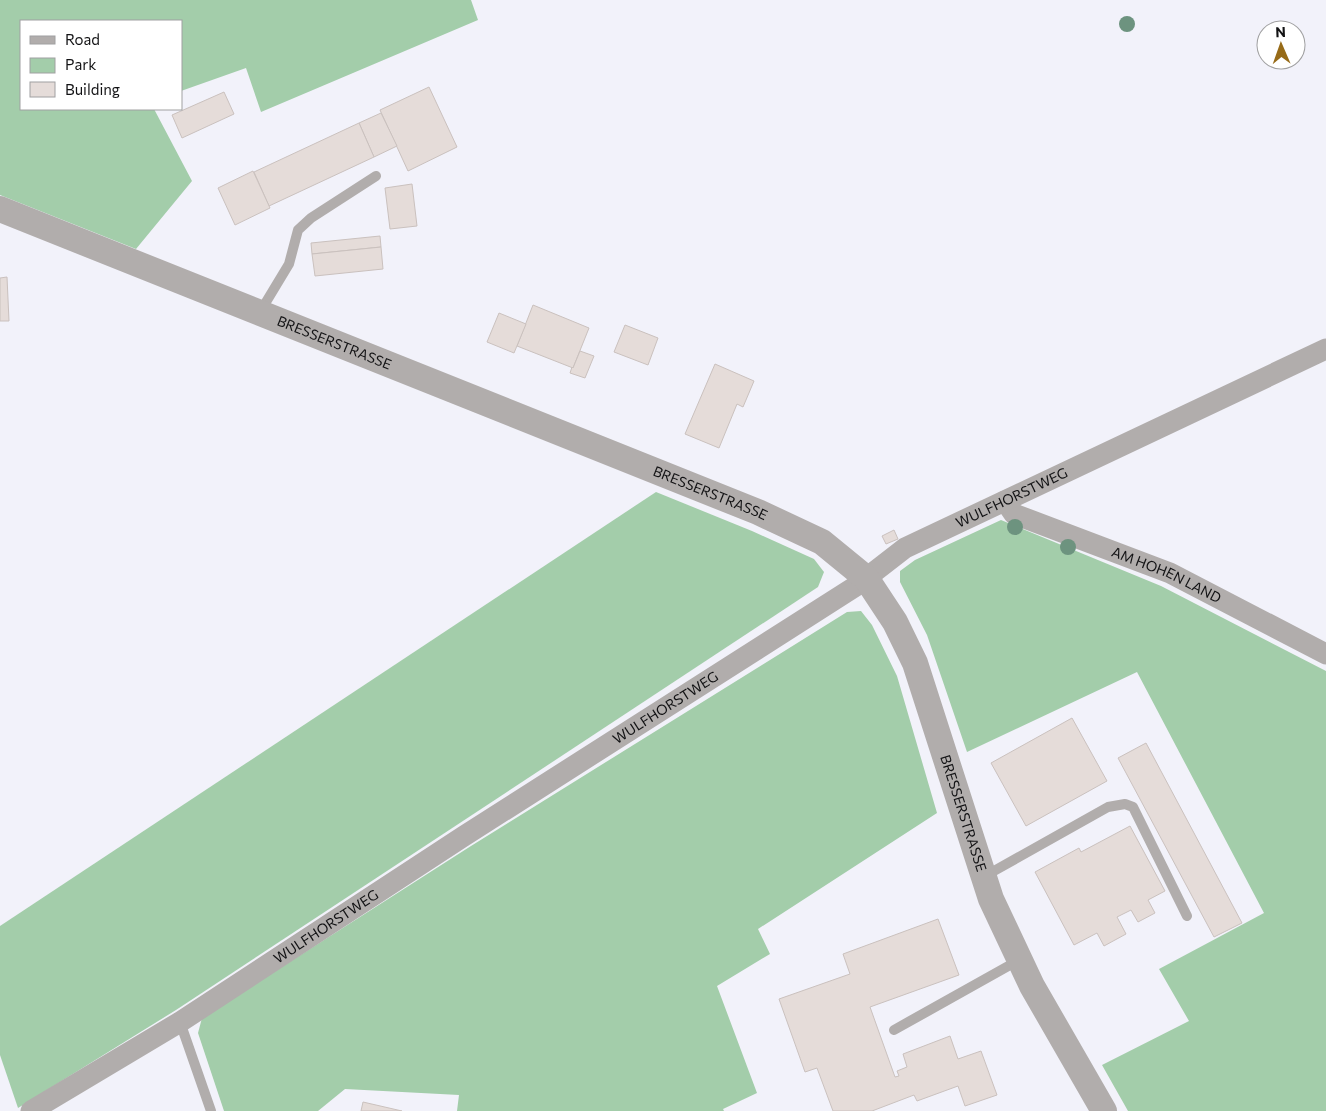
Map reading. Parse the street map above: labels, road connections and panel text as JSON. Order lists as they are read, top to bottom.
{
  "streets": {
    "street": ["BRESSERSTRASSE", "WULFHORSTWEG", "AM HOHEN LAND"]
  },
  "crossings": [
    ["BRESSERSTRASSE", "WULFHORSTWEG"],
    ["WULFHORSTWEG", "AM HOHEN LAND"]
  ],
  "legend": ["Road", "Park", "Building"],
  "north": "top"
}
